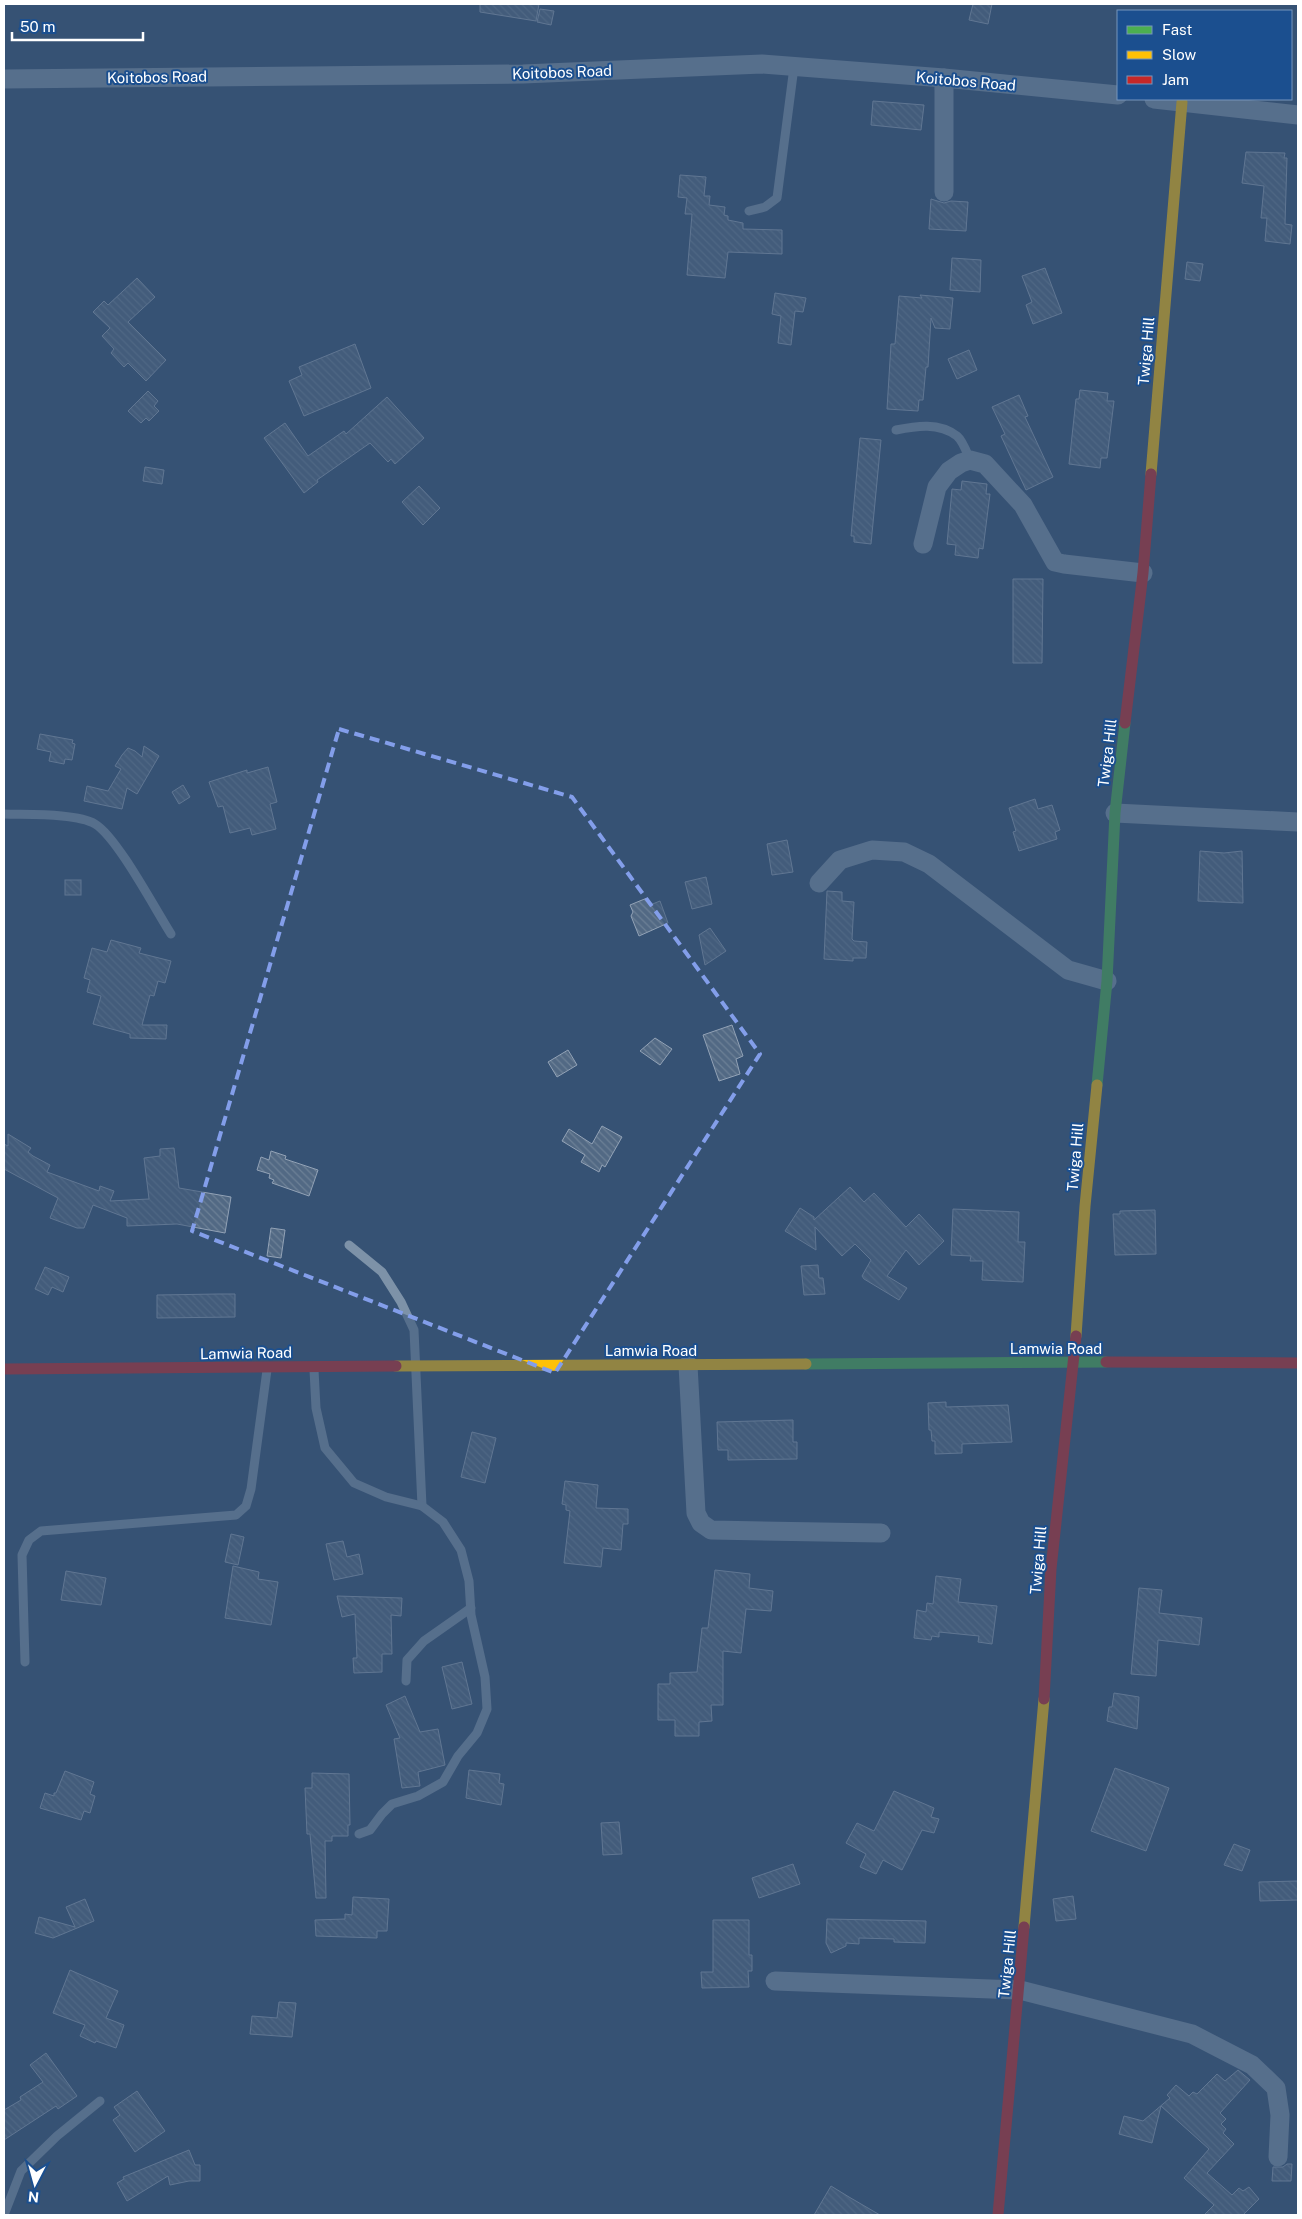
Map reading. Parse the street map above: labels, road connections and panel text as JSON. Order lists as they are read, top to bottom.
{
  "streets": {
    "street": ["Koitobos Road", "Twiga Hill", "Lamwia Road"]
  },
  "crossings": [
    ["Twiga Hill", "Lamwia Road"]
  ],
  "legend": ["Fast", "Slow", "Jam"],
  "scale_bar": "50 m",
  "north": "bottom"
}
